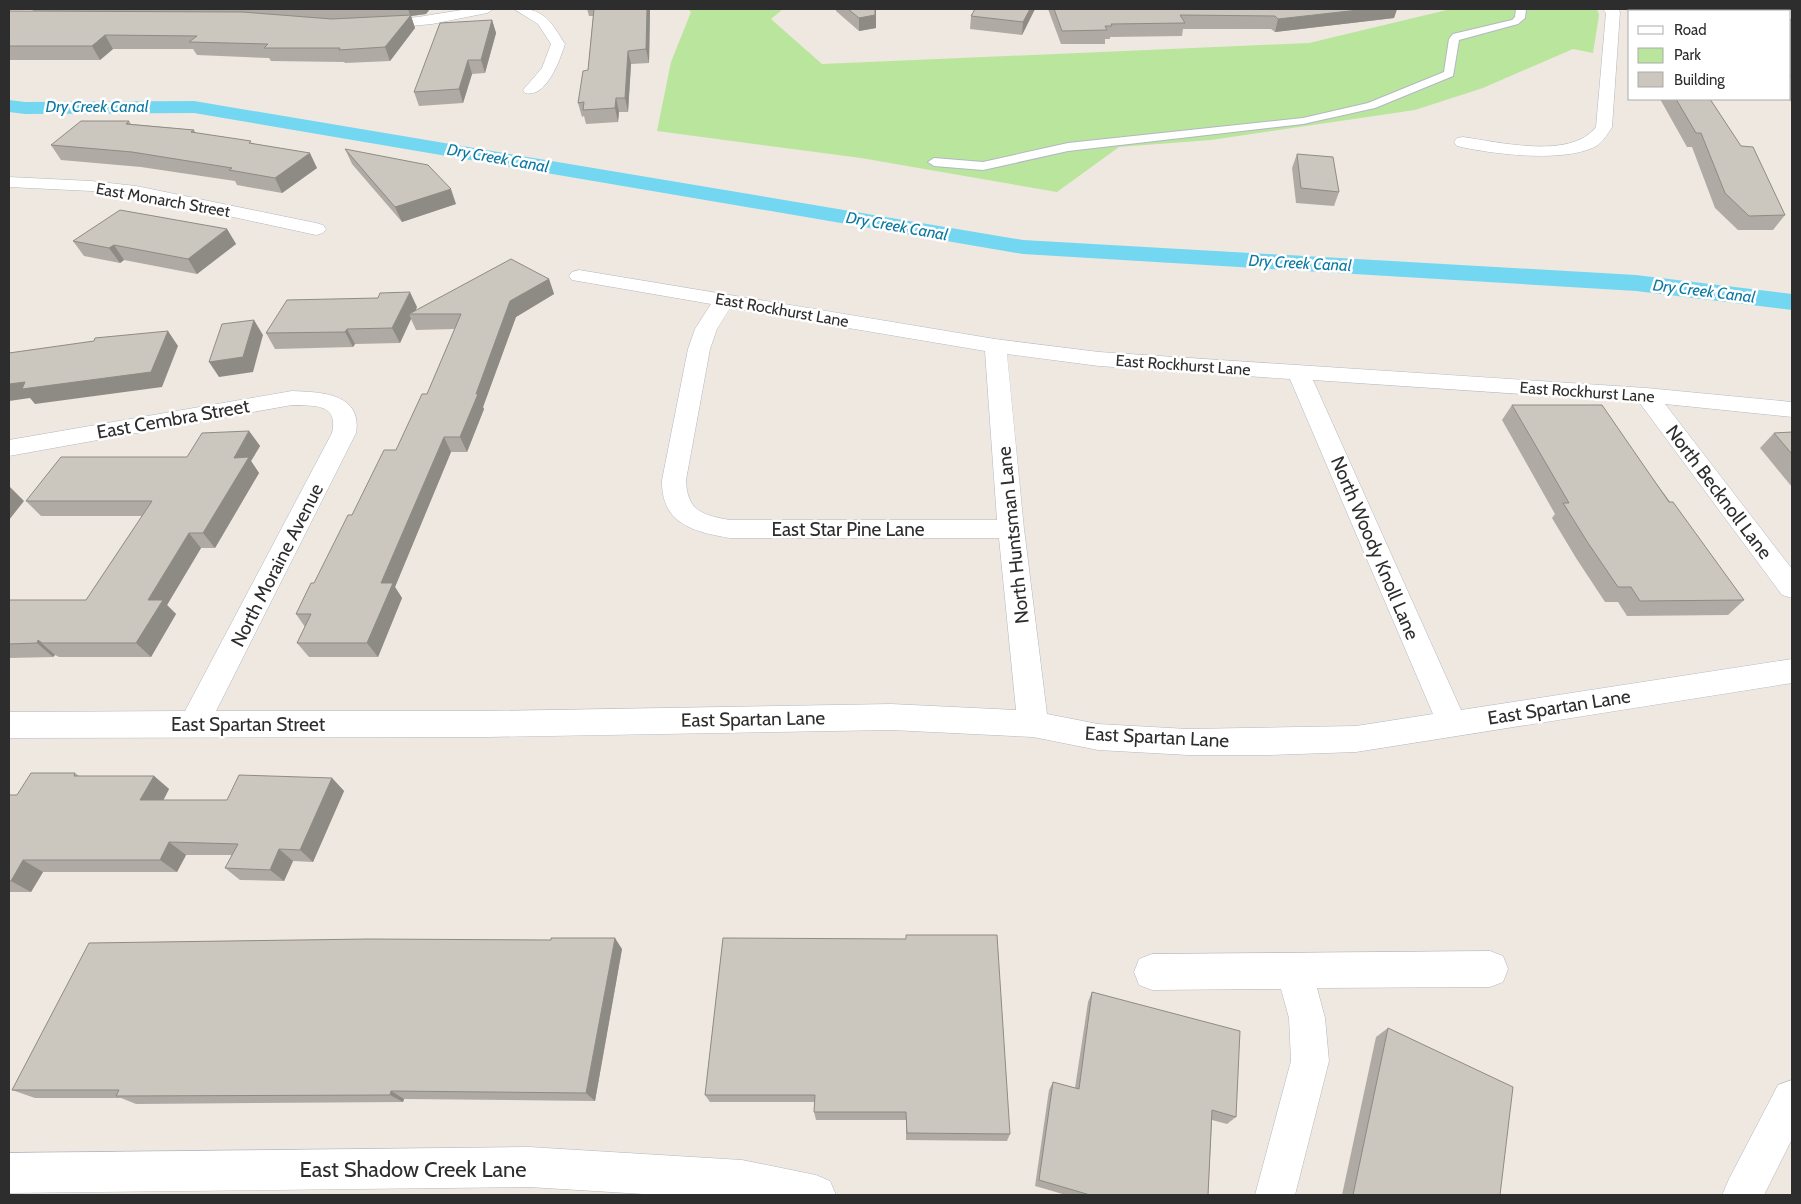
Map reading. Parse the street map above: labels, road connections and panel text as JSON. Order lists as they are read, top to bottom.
{
  "streets": {
    "street": [
      "East Monarch Street",
      "East Rockhurst Lane",
      "East Cembra Street",
      "North Becknoll Lane",
      "East Star Pine Lane",
      "North Huntsman Lane",
      "North Woody Knoll Lane",
      "North Moraine Avenue",
      "East Spartan Lane",
      "East Spartan Street",
      "East Shadow Creek Lane"
    ]
  },
  "crossings": [
    ["East Rockhurst Lane", "North Becknoll Lane"],
    ["East Rockhurst Lane", "East Star Pine Lane"],
    ["East Rockhurst Lane", "North Huntsman Lane"],
    ["East Rockhurst Lane", "North Woody Knoll Lane"],
    ["East Cembra Street", "North Moraine Avenue"],
    ["East Star Pine Lane", "North Huntsman Lane"],
    ["North Huntsman Lane", "East Spartan Lane"],
    ["North Woody Knoll Lane", "East Spartan Lane"],
    ["North Moraine Avenue", "East Spartan Street"],
    ["East Spartan Lane", "East Spartan Street"]
  ],
  "water": ["Dry Creek Canal"],
  "legend": ["Road", "Park", "Building"]
}
